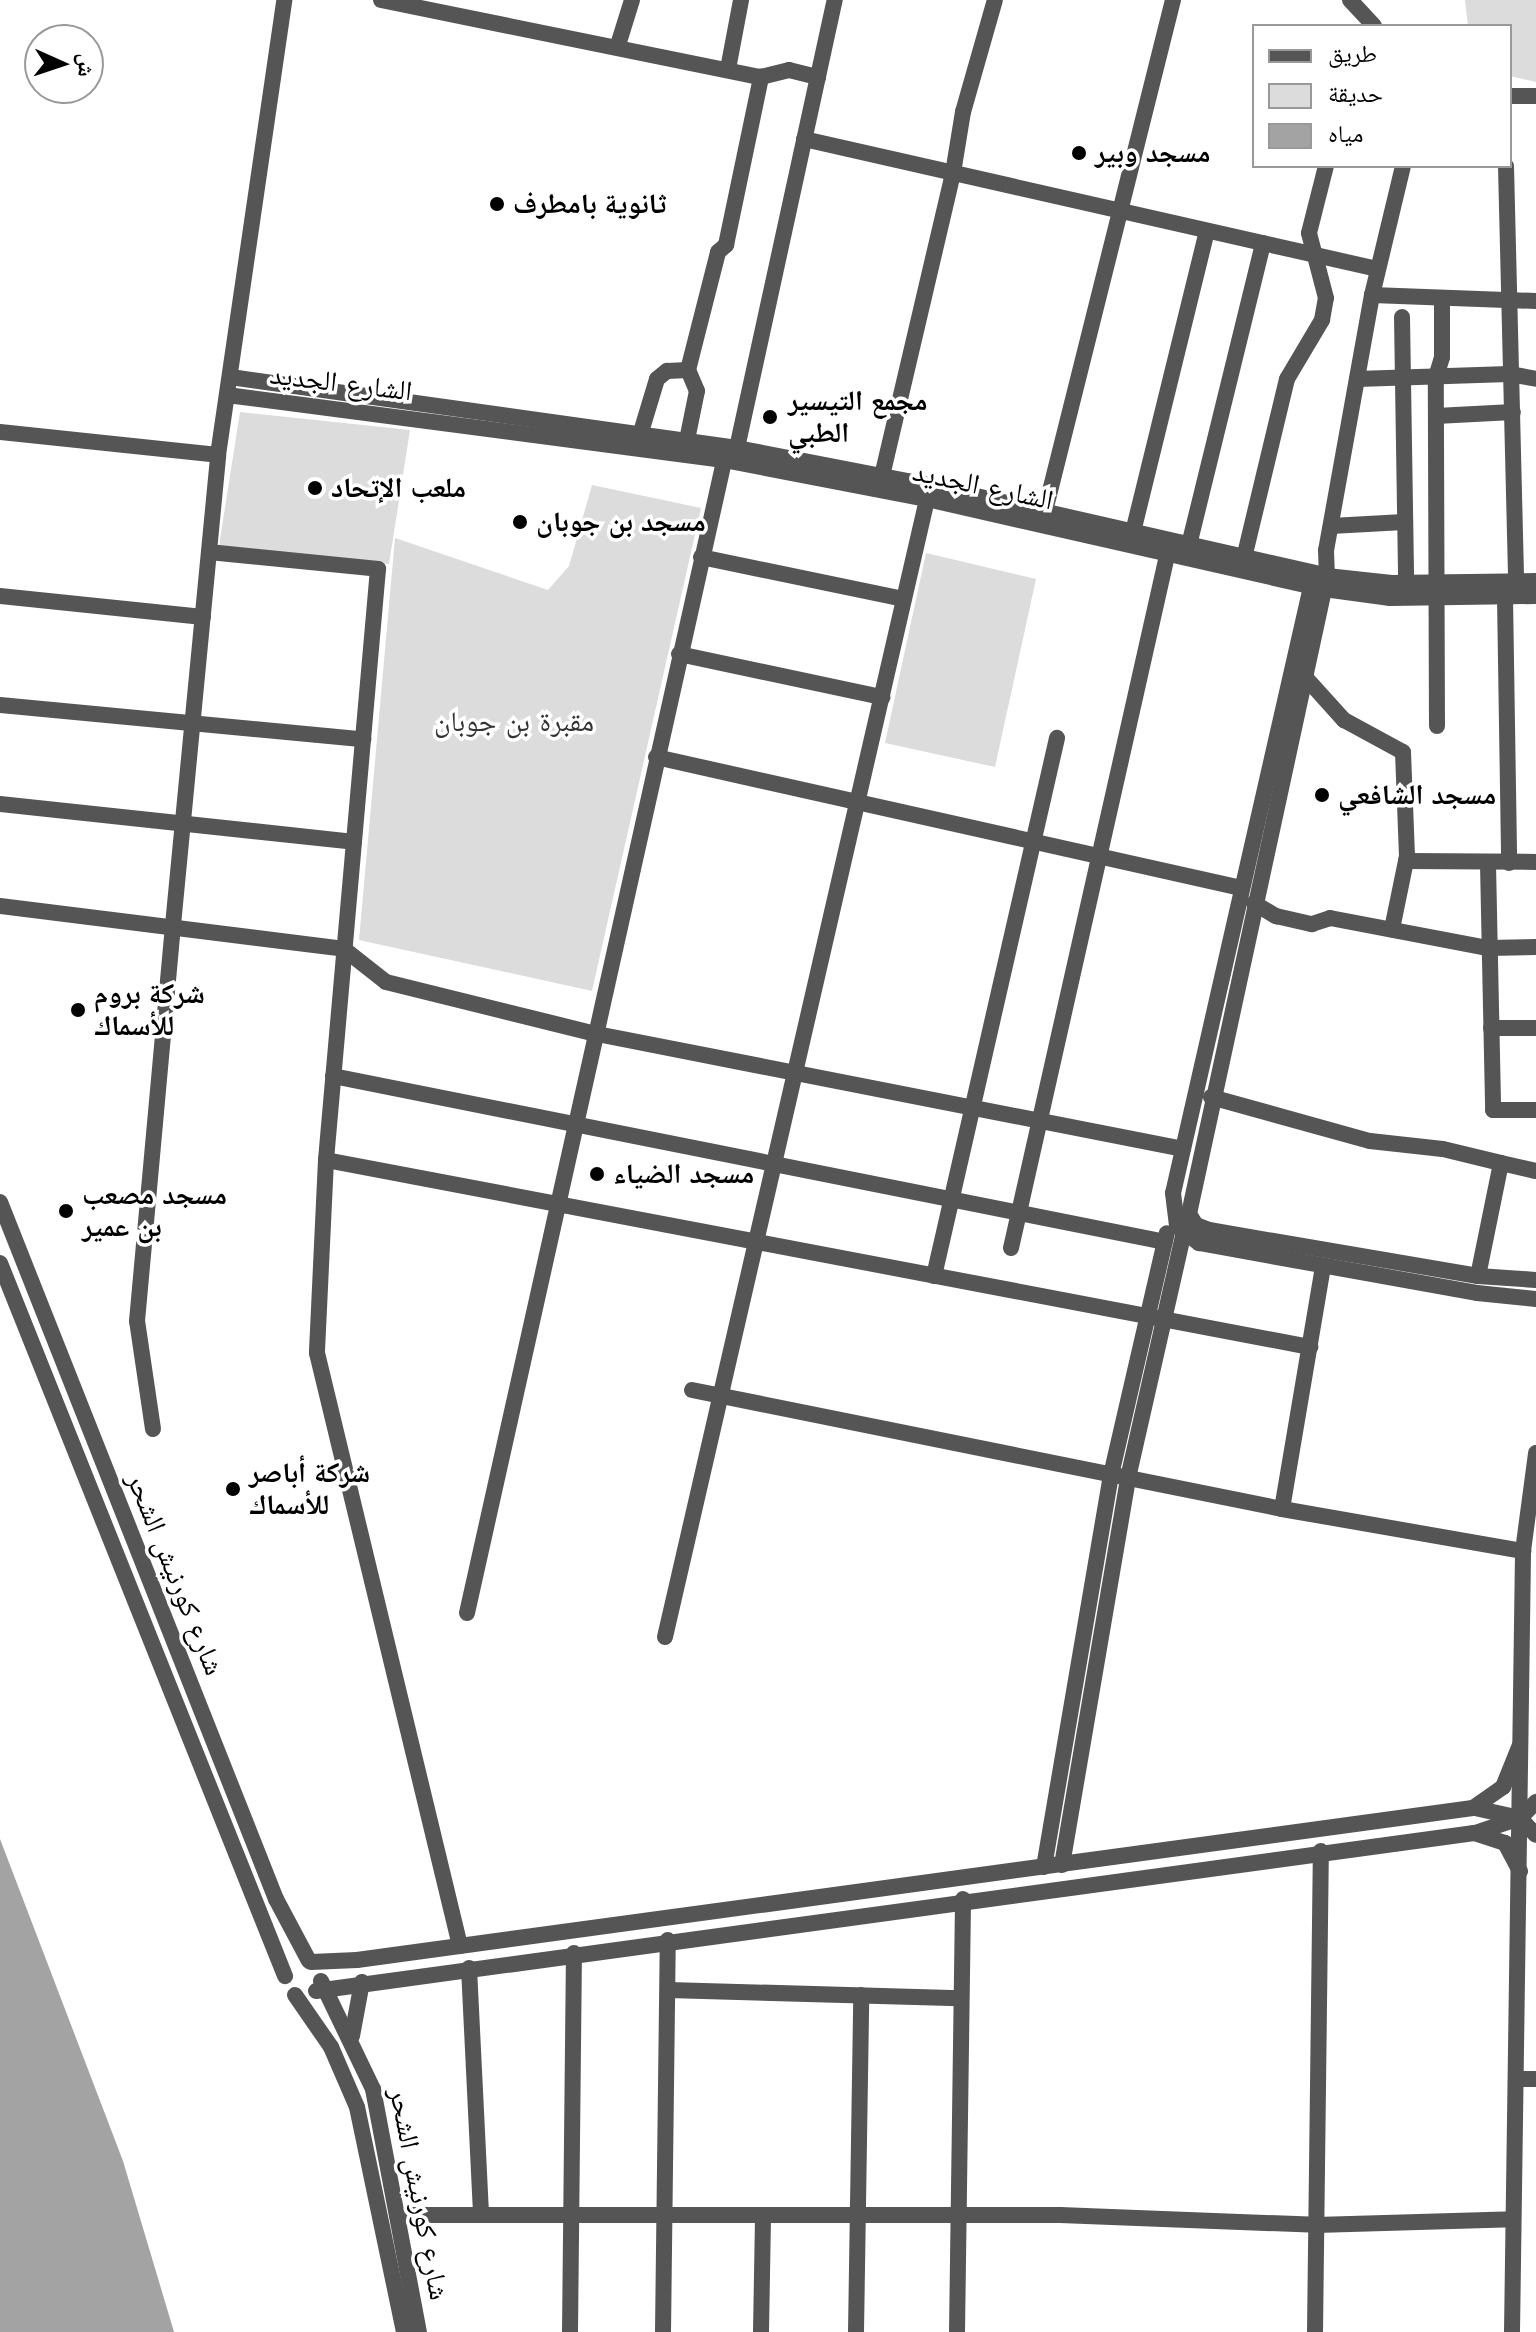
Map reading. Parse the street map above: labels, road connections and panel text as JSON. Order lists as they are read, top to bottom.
{
  "streets": {
    "street": ["الشارع الجديد", "شارع كورنيش الشحر"]
  },
  "parks": ["مقبرة بن جوبان"],
  "places": [
    "مسجد وبير",
    "ثانوية بامطرف",
    "مجمع التيسير الطبي",
    "ملعب الإتحاد",
    "مسجد بن جوبان",
    "مسجد الشافعي",
    "شركة بروم للأسماك",
    "مسجد الضياء",
    "مسجد مصعب بن عمير",
    "شركة أباصر للأسماك"
  ],
  "legend": ["طريق", "حديقة", "مياه"],
  "north": "right"
}
